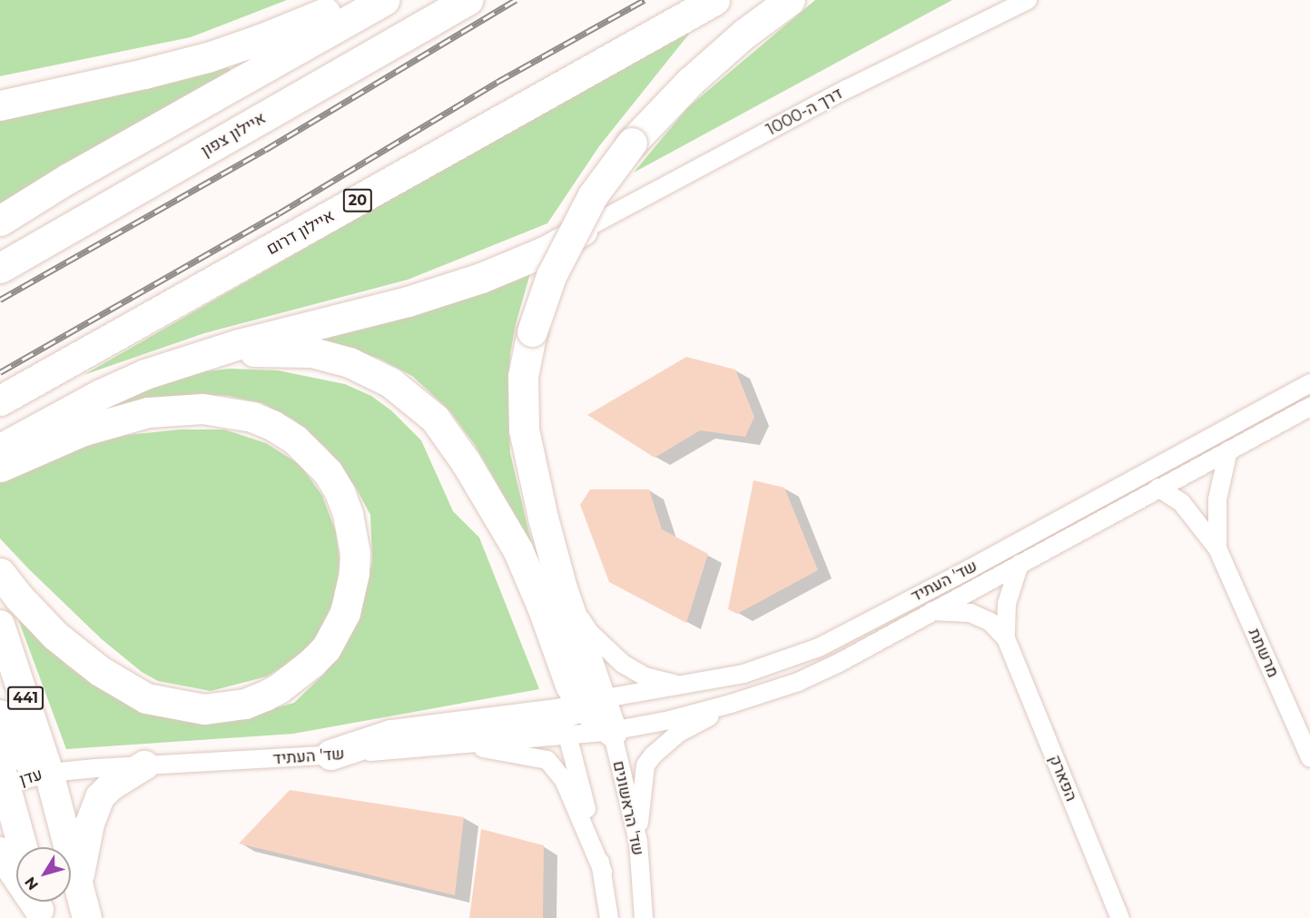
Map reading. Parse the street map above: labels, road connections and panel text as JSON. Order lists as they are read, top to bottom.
{
  "streets": {
    "highway": ["איילון צפון", "20", "איילון דרום"],
    "main road": ["441"],
    "street": [
      "דרך ה-1000",
      "שד' העתיד",
      "מרשתת",
      "עדן",
      "הפארק",
      "שד' הראשונים"
    ]
  },
  "crossings": [
    ["שד' העתיד", "מרשתת"],
    ["שד' העתיד", "441"],
    ["שד' העתיד", "עדן"],
    ["שד' העתיד", "הפארק"],
    ["שד' העתיד", "שד' הראשונים"],
    ["441", "עדן"]
  ],
  "north": "bottom left"
}
